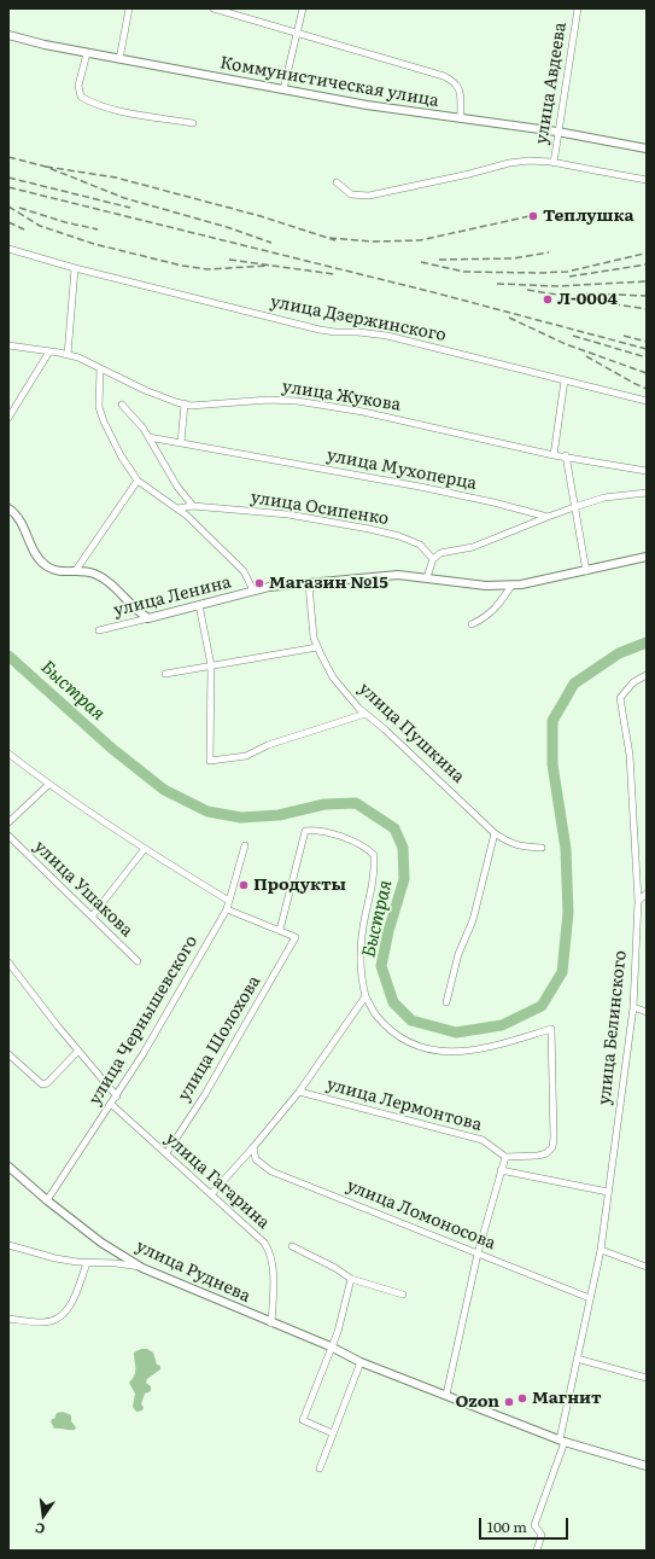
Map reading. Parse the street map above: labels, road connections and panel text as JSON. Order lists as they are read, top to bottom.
{
  "streets": {
    "street": [
      "Коммунистическая улица",
      "улица Авдеева",
      "улица Дзержинского",
      "улица Жукова",
      "улица Мухоперца",
      "улица Осипенко",
      "улица Ленина",
      "улица Пушкина",
      "улица Ушакова",
      "улица Чернышевского",
      "улица Белинского",
      "улица Шолохова",
      "улица Лермонтова",
      "улица Гагарина",
      "улица Ломоносова",
      "улица Руднева"
    ]
  },
  "crossings": [
    ["Коммунистическая улица", "улица Авдеева"],
    ["улица Ленина", "улица Пушкина"],
    ["улица Чернышевского", "улица Гагарина"],
    ["улица Чернышевского", "улица Руднева"],
    ["улица Белинского", "улица Ломоносова"],
    ["улица Белинского", "улица Руднева"],
    ["улица Шолохова", "улица Гагарина"],
    ["улица Лермонтова", "улица Гагарина"],
    ["улица Лермонтова", "улица Ломоносова"],
    ["улица Гагарина", "улица Руднева"]
  ],
  "water": ["Быстрая"],
  "places": [
    "Теплушка",
    "Л-0004",
    "Магазин №15",
    "Продукты",
    "Магнит",
    "Ozon"
  ],
  "scale_bar": "100 m",
  "north": "bottom"
}
